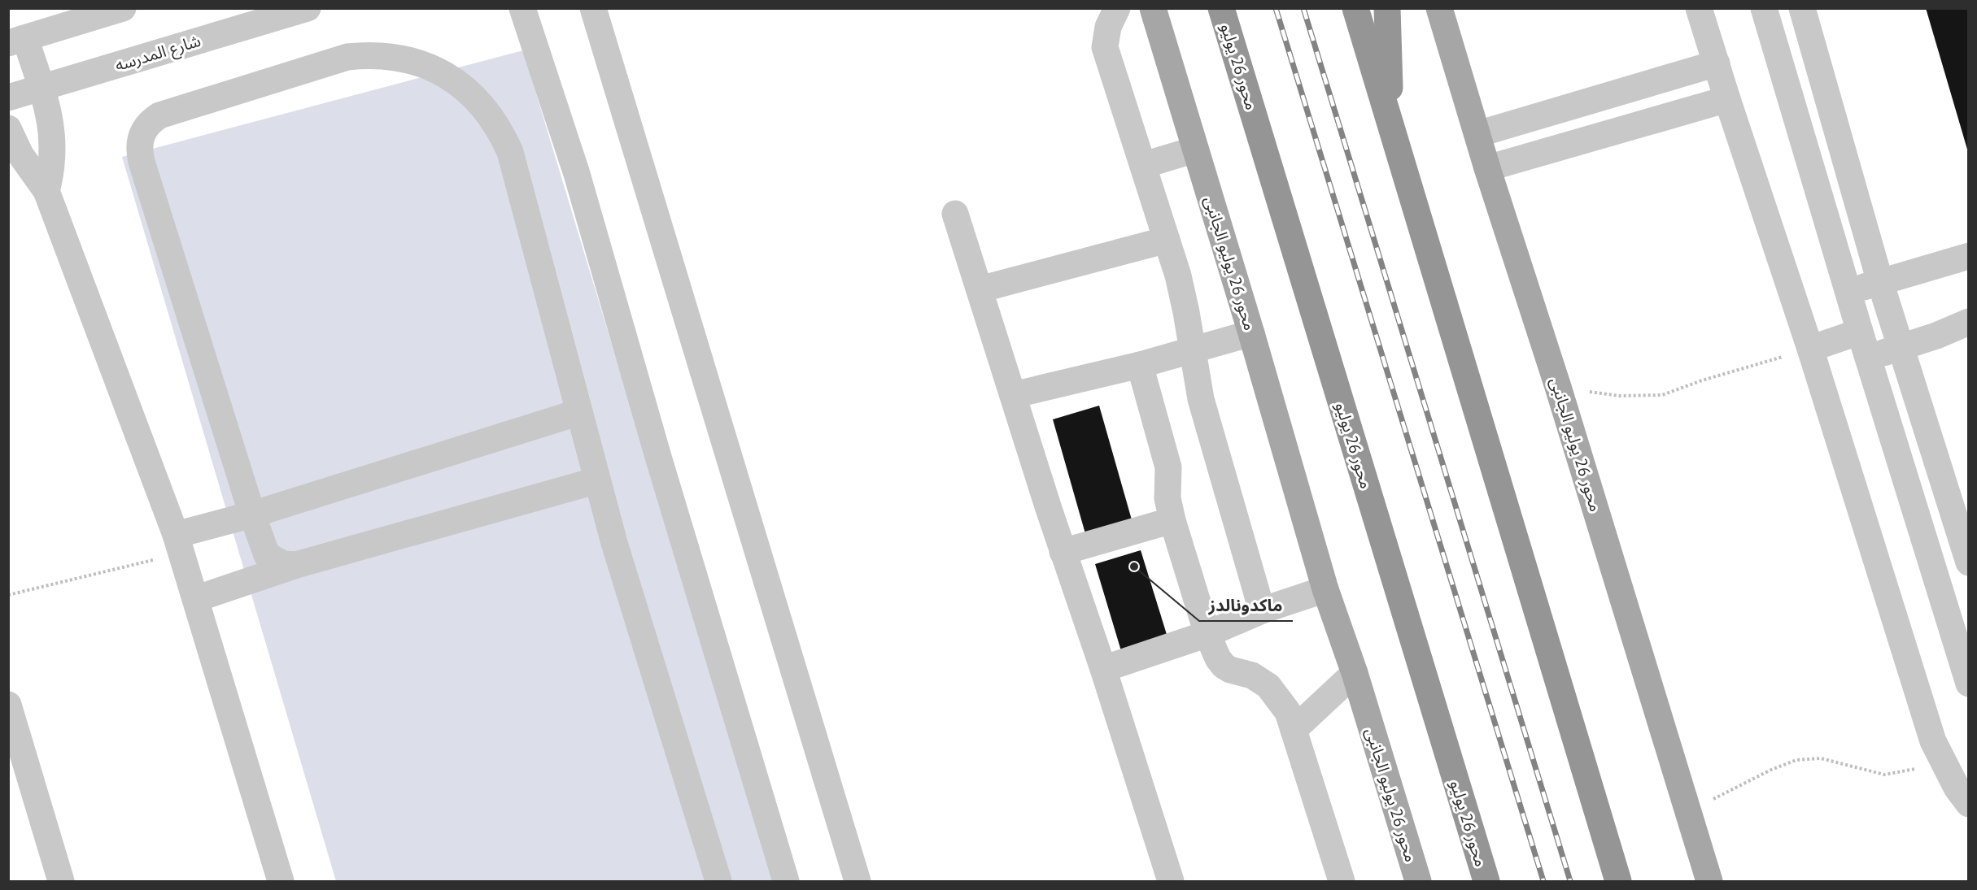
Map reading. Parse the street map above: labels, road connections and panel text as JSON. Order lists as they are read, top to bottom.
{
  "streets": {
    "highway": ["محور 26 يوليو"],
    "main road": ["محور 26 يوليو الجانبى"],
    "street": ["شارع المدرسه"]
  },
  "places": ["ماكدونالدز"]
}
